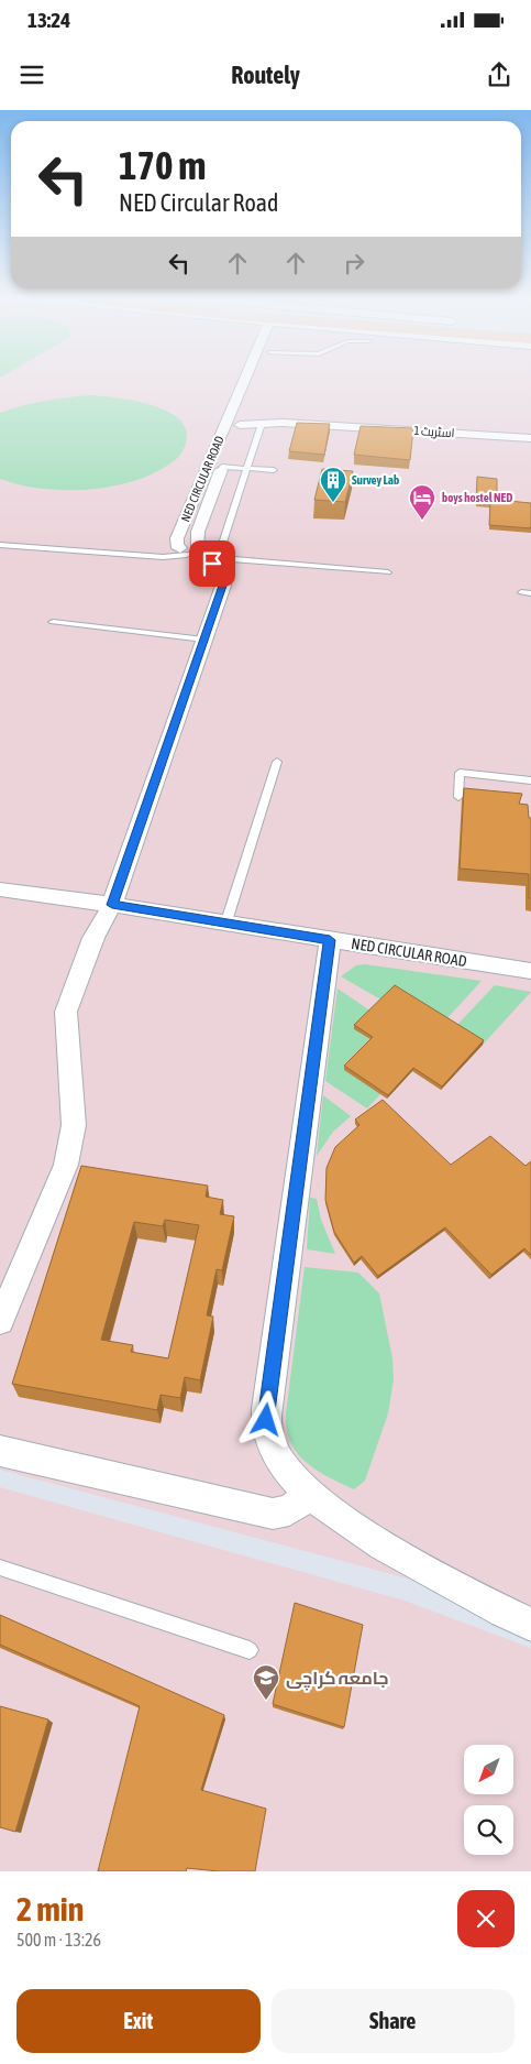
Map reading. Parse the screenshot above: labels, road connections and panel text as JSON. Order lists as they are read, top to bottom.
{
  "streets": {
    "street": ["اسٹریٹ 1", "NED CIRCULAR ROAD"]
  },
  "places": {
    "building": ["Survey Lab"],
    "hotel": ["boys hostel NED"],
    "school or university": ["جامعہ کراچی"]
  },
  "north": "bottom left",
  "page": {
    "status": "13:24",
    "header": "Routely",
    "turn": ["170 m", "NED Circular Road"],
    "heading": ["2 min", "500 m · 13:26"],
    "buttons": ["Exit", "Share"]
  }
}
